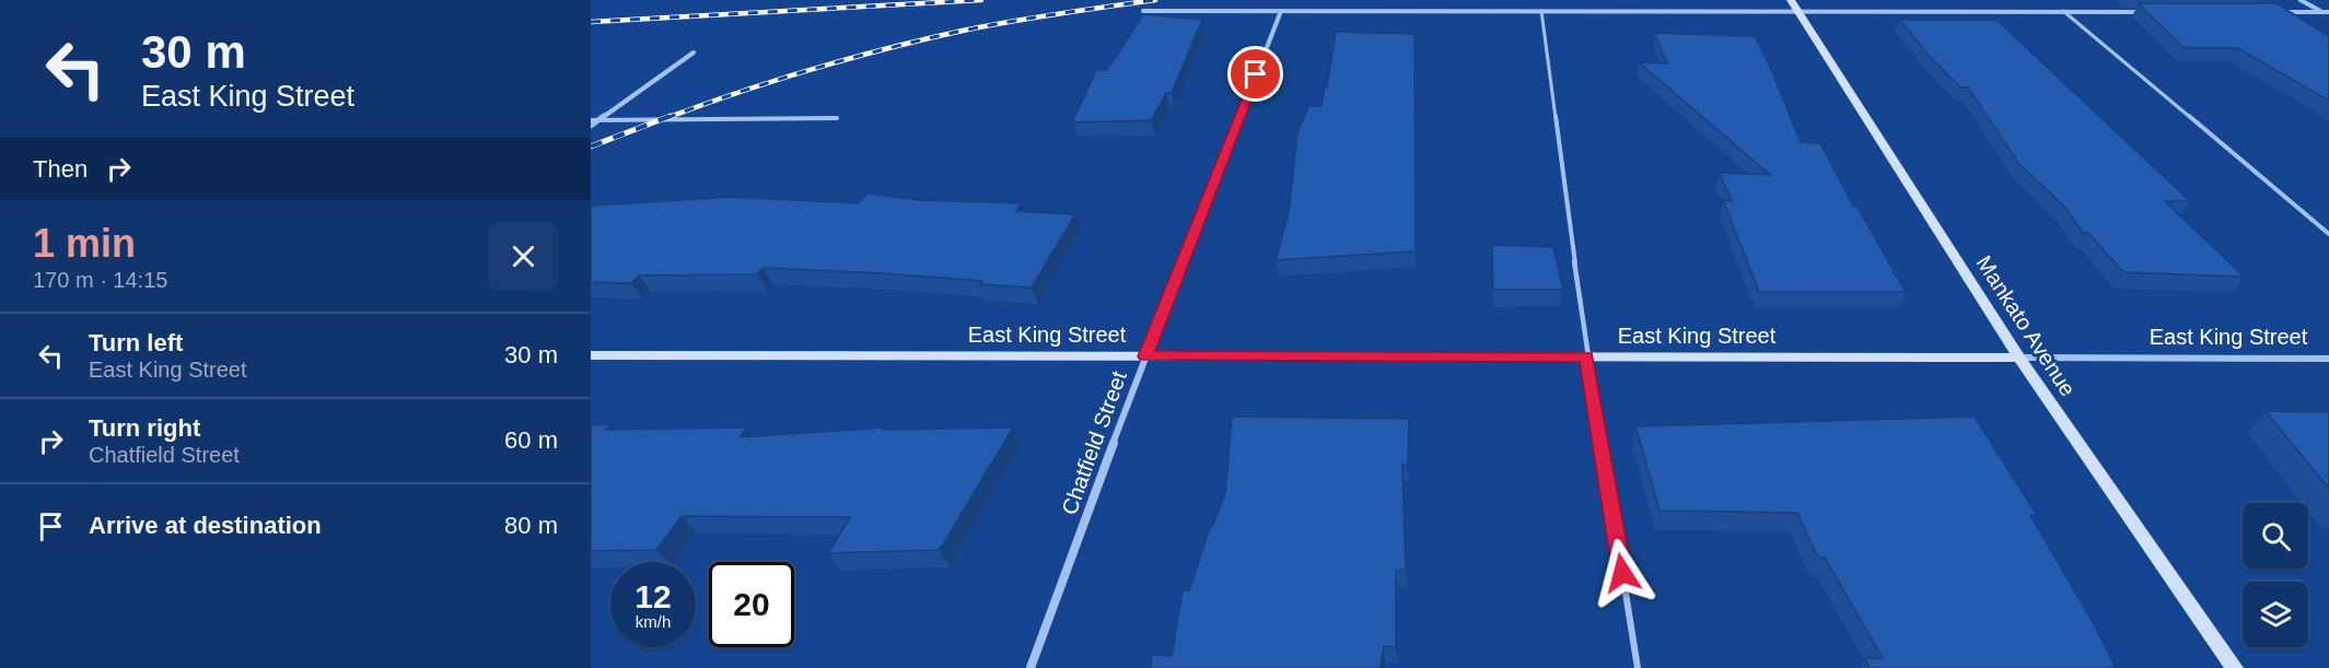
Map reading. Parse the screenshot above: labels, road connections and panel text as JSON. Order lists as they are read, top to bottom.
{
  "streets": {
    "street": ["Mankato Avenue", "East King Street", "Chatfield Street"]
  },
  "crossings": [
    ["Mankato Avenue", "East King Street"],
    ["East King Street", "Chatfield Street"]
  ],
  "page": {
    "turn": ["30 m", "East King Street"],
    "then": "Then",
    "heading": ["1 min", "170 m · 14:15"],
    "list": [
      {
        "name": "Turn left",
        "note": "East King Street",
        "value": "30 m"
      },
      {
        "name": "Turn right",
        "note": "Chatfield Street",
        "value": "60 m"
      },
      {
        "name": "Arrive at destination",
        "value": "80 m"
      }
    ],
    "speed": "12 km/h",
    "limit": "20"
  }
}
